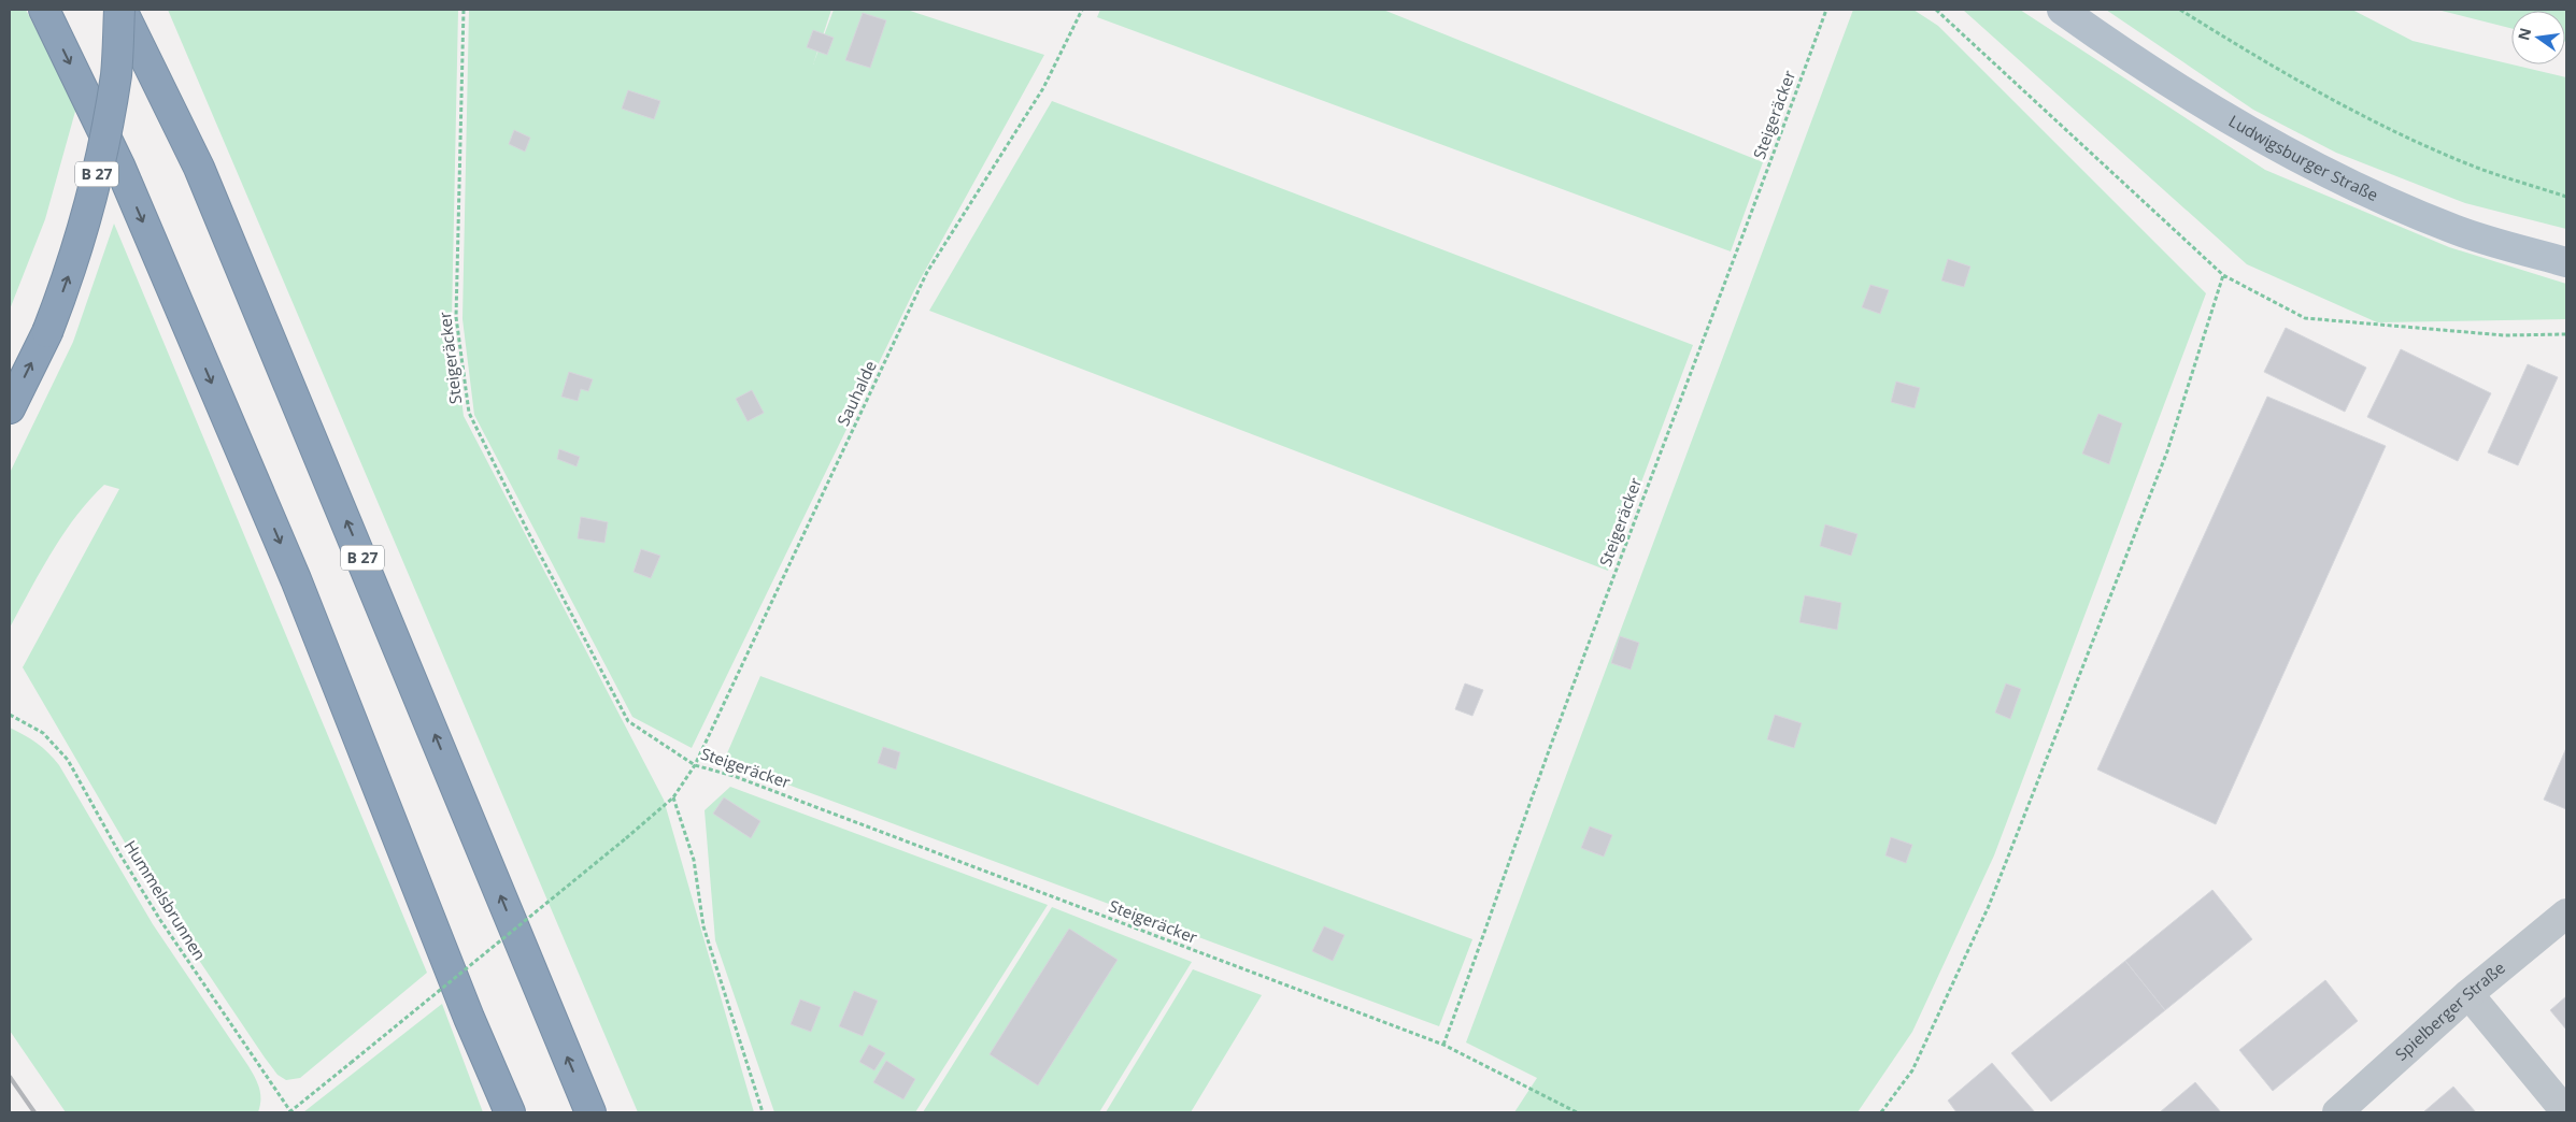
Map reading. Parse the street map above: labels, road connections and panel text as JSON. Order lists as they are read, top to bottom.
{
  "streets": {
    "highway": ["B 27"],
    "main road": ["Ludwigsburger Straße"],
    "street": ["Spielberger Straße"],
    "path": ["Steigeräcker", "Sauhalde", "Hummelsbrunnen"]
  },
  "crossings": [
    ["Steigeräcker", "Sauhalde"],
    ["Sauhalde", "Hummelsbrunnen"]
  ],
  "north": "left"
}
